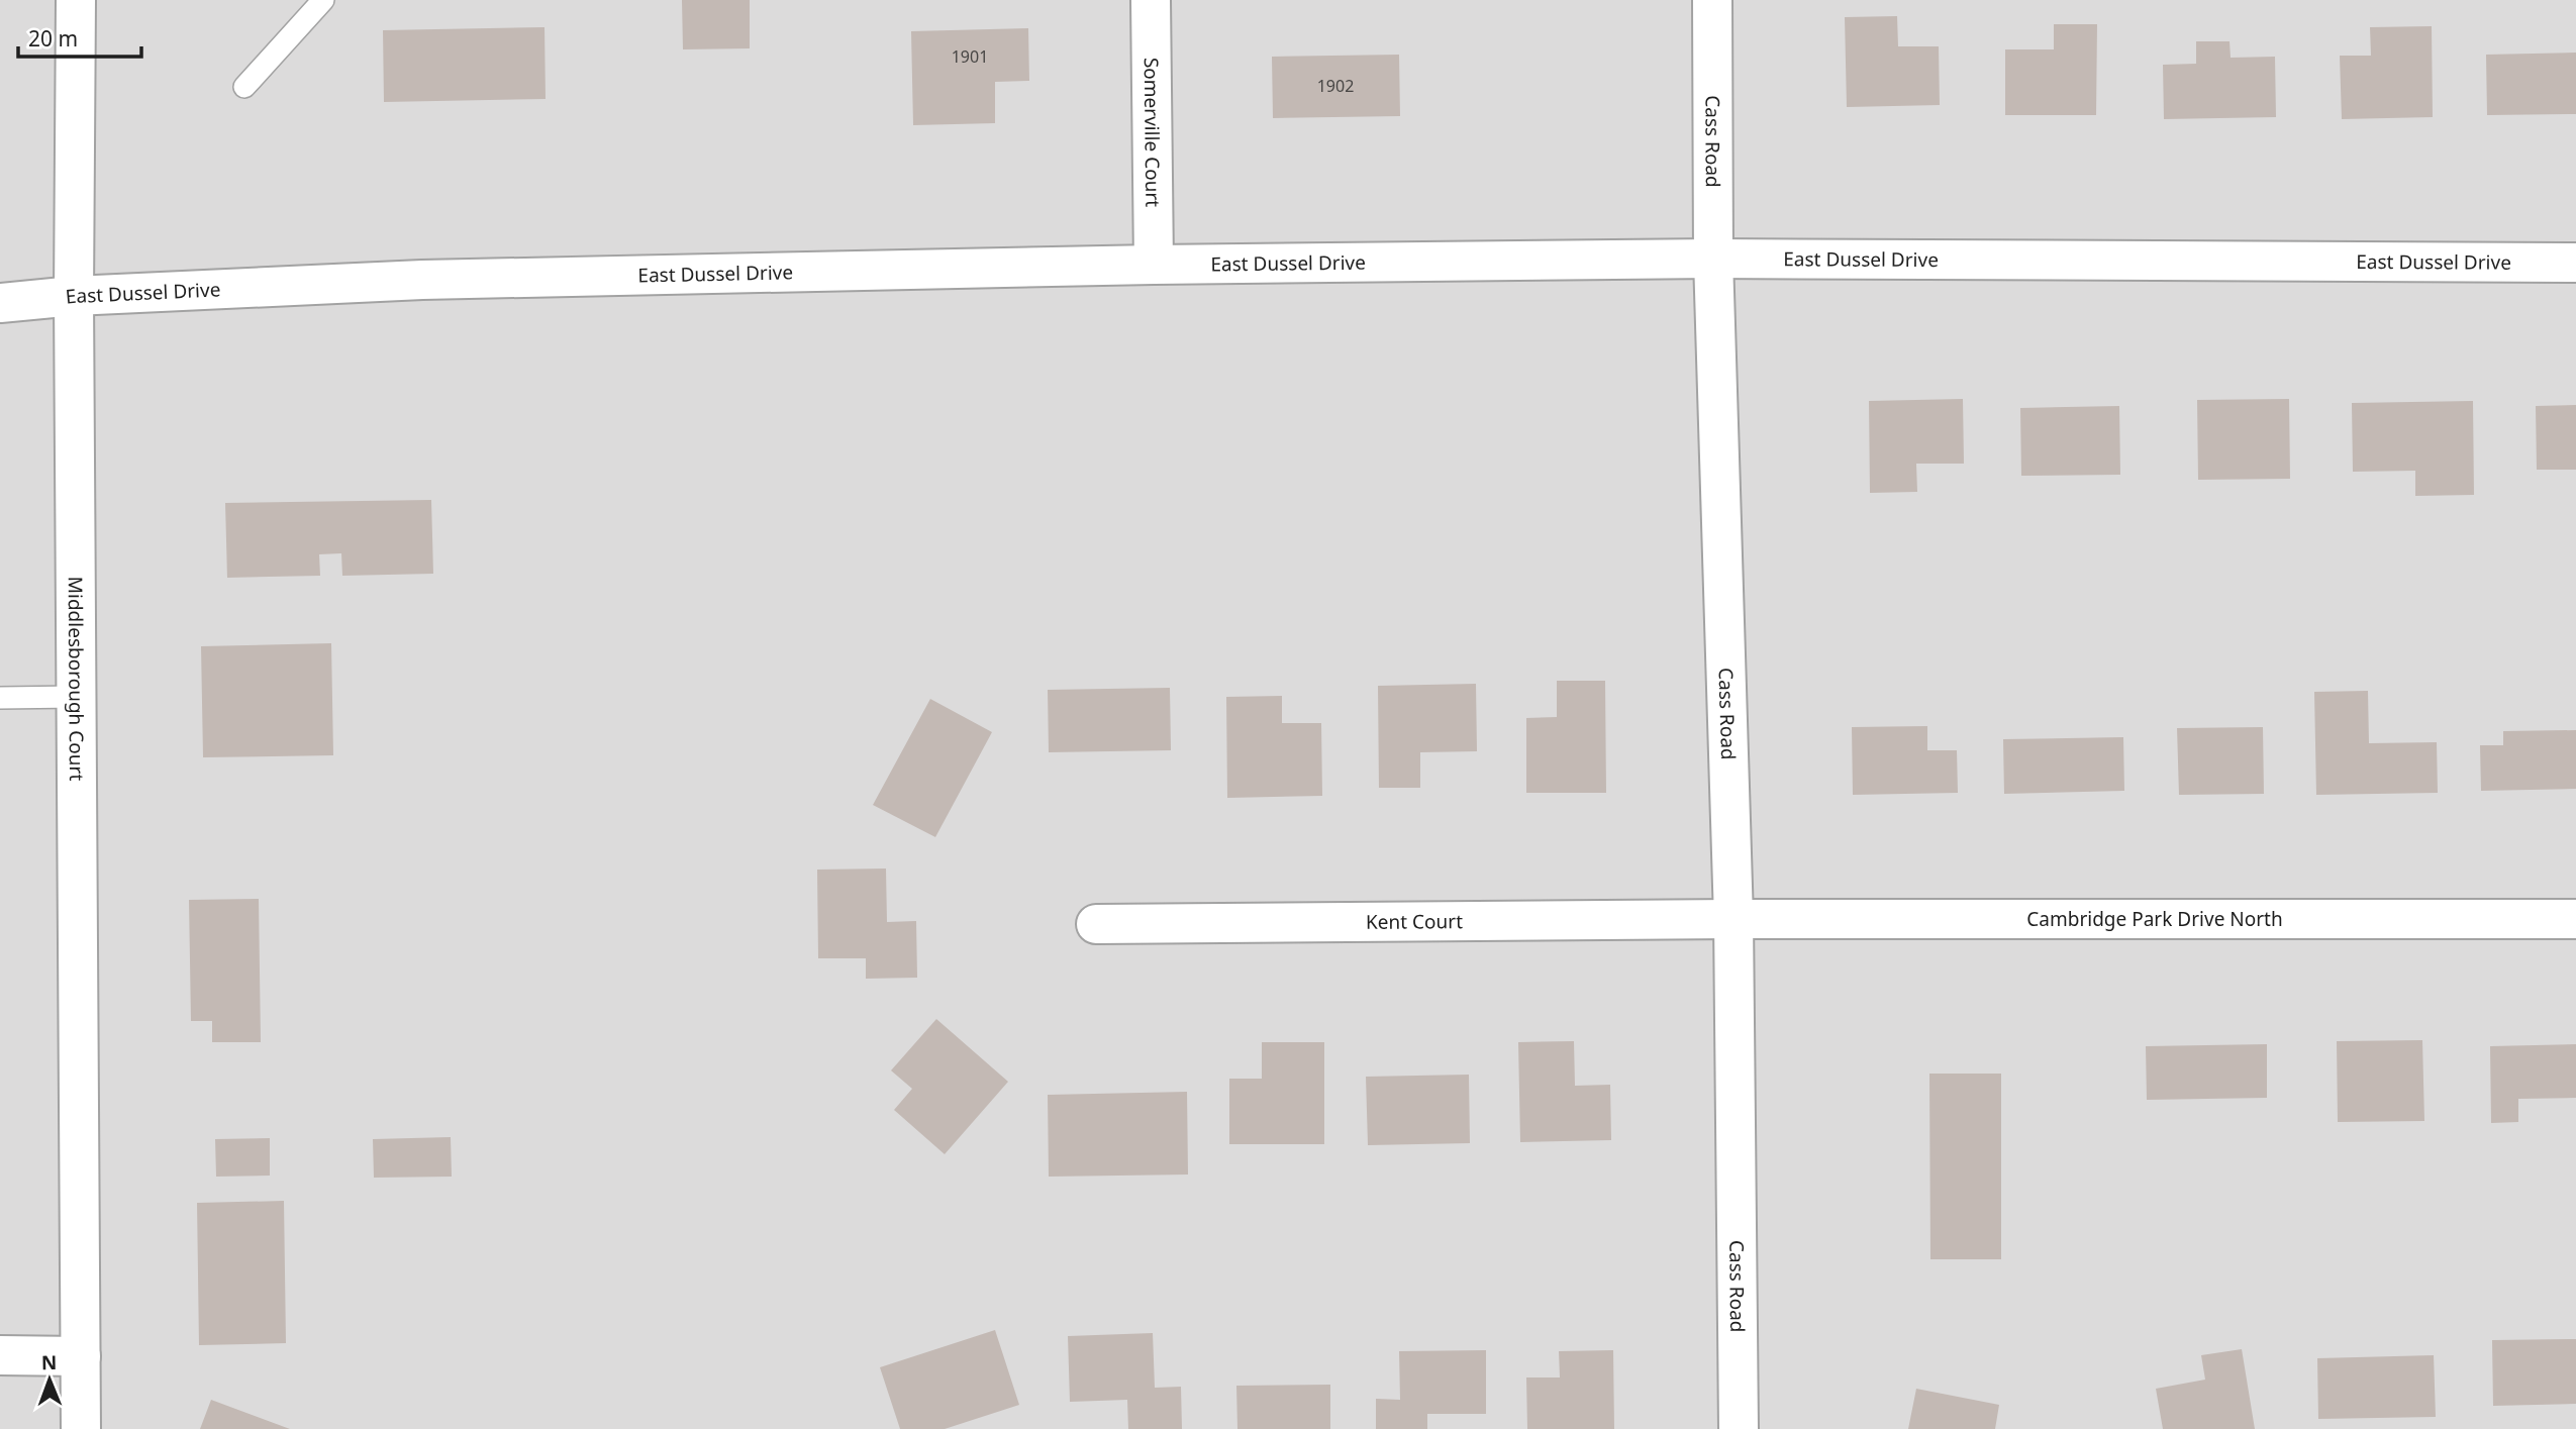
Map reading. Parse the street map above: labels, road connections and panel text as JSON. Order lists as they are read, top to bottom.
{
  "streets": {
    "street": [
      "Somerville Court",
      "Cass Road",
      "East Dussel Drive",
      "Middlesborough Court",
      "Cambridge Park Drive North",
      "Kent Court"
    ]
  },
  "crossings": [
    ["Somerville Court", "East Dussel Drive"],
    ["Cass Road", "East Dussel Drive"],
    ["Cass Road", "Cambridge Park Drive North"],
    ["Cass Road", "Kent Court"],
    ["East Dussel Drive", "Middlesborough Court"],
    ["Cambridge Park Drive North", "Kent Court"]
  ],
  "house_numbers": ["1901", "1902"],
  "scale_bar": "20 m",
  "north": "top"
}
